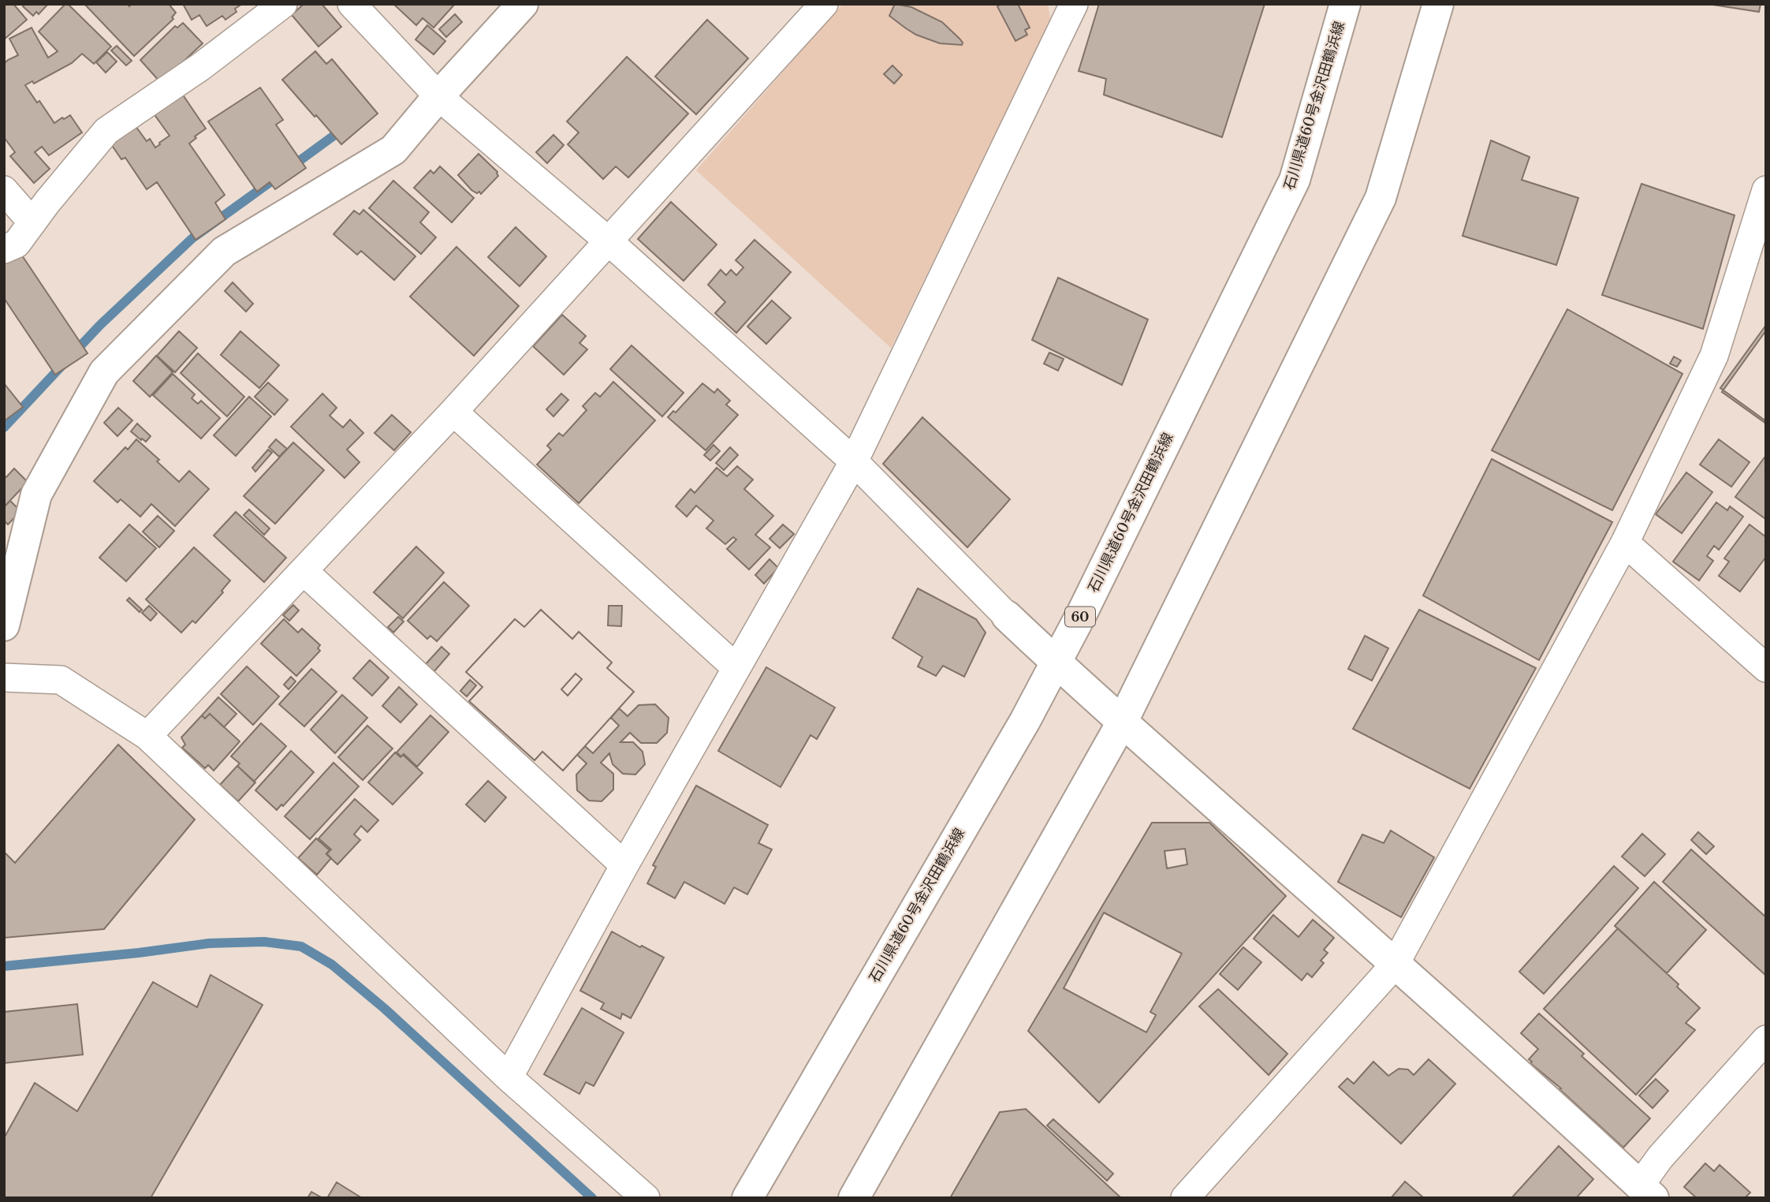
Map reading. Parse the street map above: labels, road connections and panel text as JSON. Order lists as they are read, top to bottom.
{
  "streets": {
    "main road": ["石川県道60号金沢田鶴浜線", "60"]
  }
}
